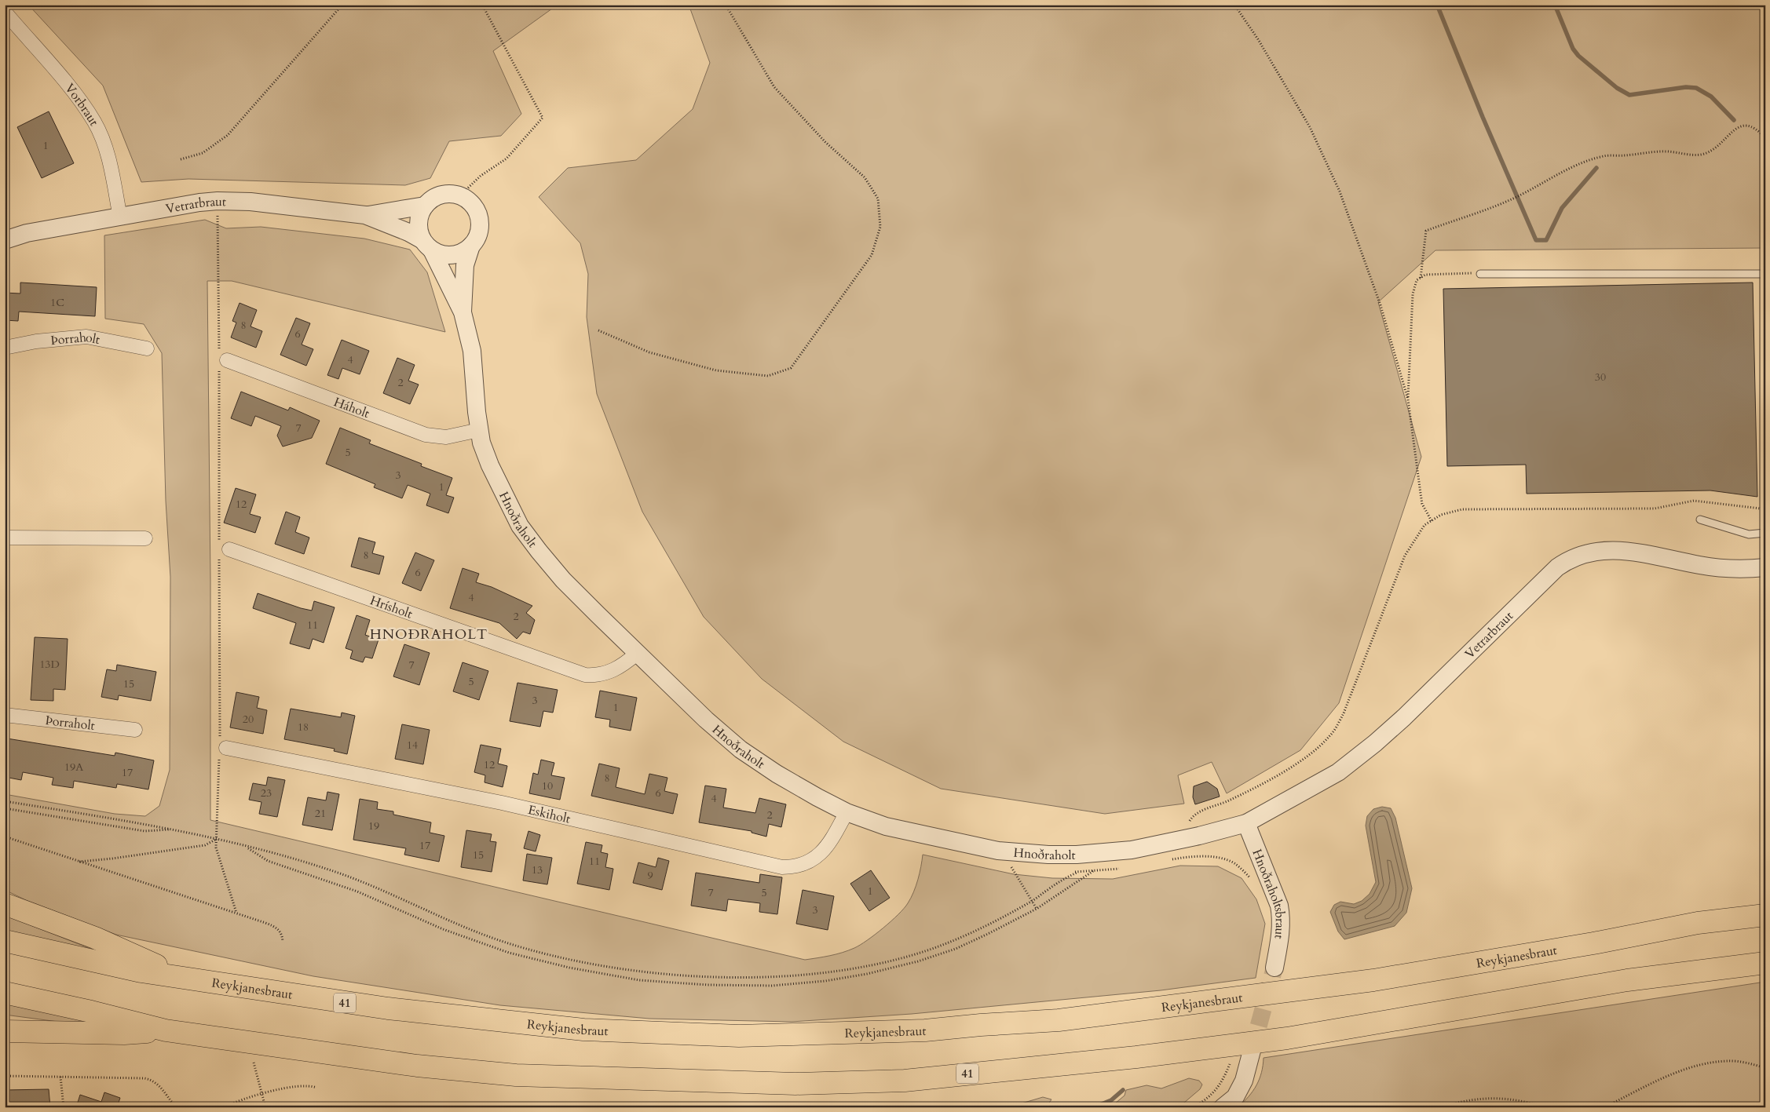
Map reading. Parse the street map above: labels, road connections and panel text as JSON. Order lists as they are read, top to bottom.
{
  "streets": {
    "highway": ["Reykjanesbraut", "41"],
    "street": [
      "Vorbraut",
      "Vetrarbraut",
      "Þorraholt",
      "Háholt",
      "Hnoðraholt",
      "Hrísholt",
      "Eskiholt",
      "Hnoðraholtsbraut"
    ]
  },
  "crossings": [
    ["Vorbraut", "Vetrarbraut"],
    ["Vetrarbraut", "Hnoðraholt"],
    ["Vetrarbraut", "Hnoðraholtsbraut"],
    ["Háholt", "Hnoðraholt"],
    ["Hnoðraholt", "Hrísholt"],
    ["Hnoðraholt", "Eskiholt"],
    ["Hnoðraholt", "Hnoðraholtsbraut"]
  ],
  "districts": ["HNOÐRAHOLT"],
  "house_numbers": [
    "1",
    "1C",
    "8",
    "6",
    "4",
    "30",
    "2",
    "7",
    "5",
    "3",
    "1",
    "12",
    "8",
    "6",
    "4",
    "2",
    "11",
    "13D",
    "7",
    "5",
    "15",
    "3",
    "1",
    "20",
    "18",
    "14",
    "12",
    "19A",
    "17",
    "8",
    "10",
    "23",
    "6",
    "4",
    "21",
    "2",
    "19",
    "17",
    "15",
    "11",
    "13",
    "9",
    "1",
    "7",
    "5",
    "3"
  ]
}
